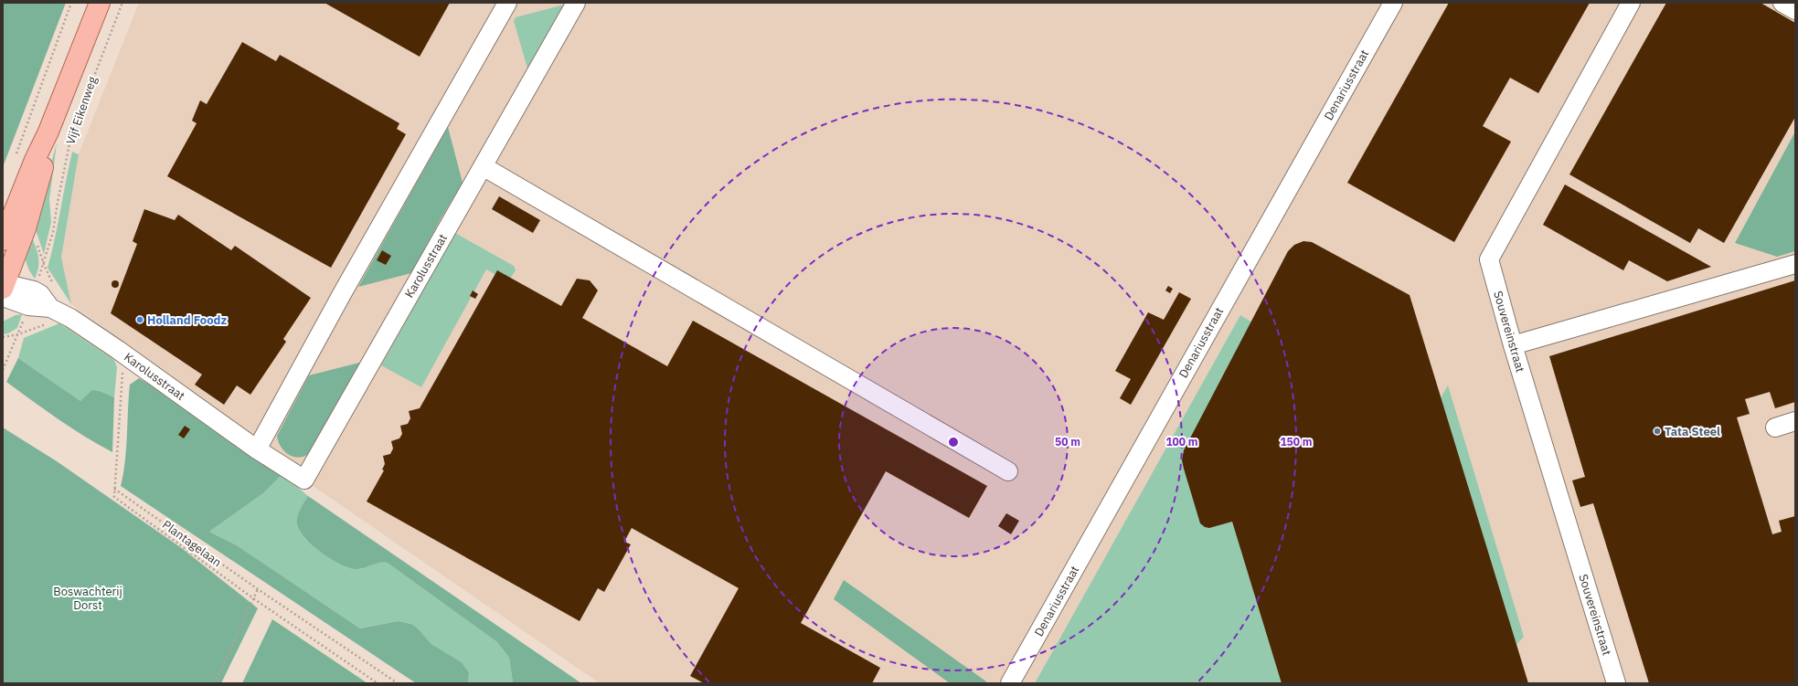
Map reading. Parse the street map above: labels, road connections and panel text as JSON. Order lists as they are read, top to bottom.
{
  "streets": {
    "main road": ["Vijf Eikenweg"],
    "street": ["Denariusstraat", "Karolusstraat", "Souvereinstraat"],
    "path": ["Plantagelaan"]
  },
  "crossings": [
    ["Vijf Eikenweg", "Karolusstraat"]
  ],
  "parks": ["Boswachterij Dorst"],
  "places": ["Holland Foodz", "Tata Steel"],
  "rings": ["50 m", "100 m", "150 m"]
}
